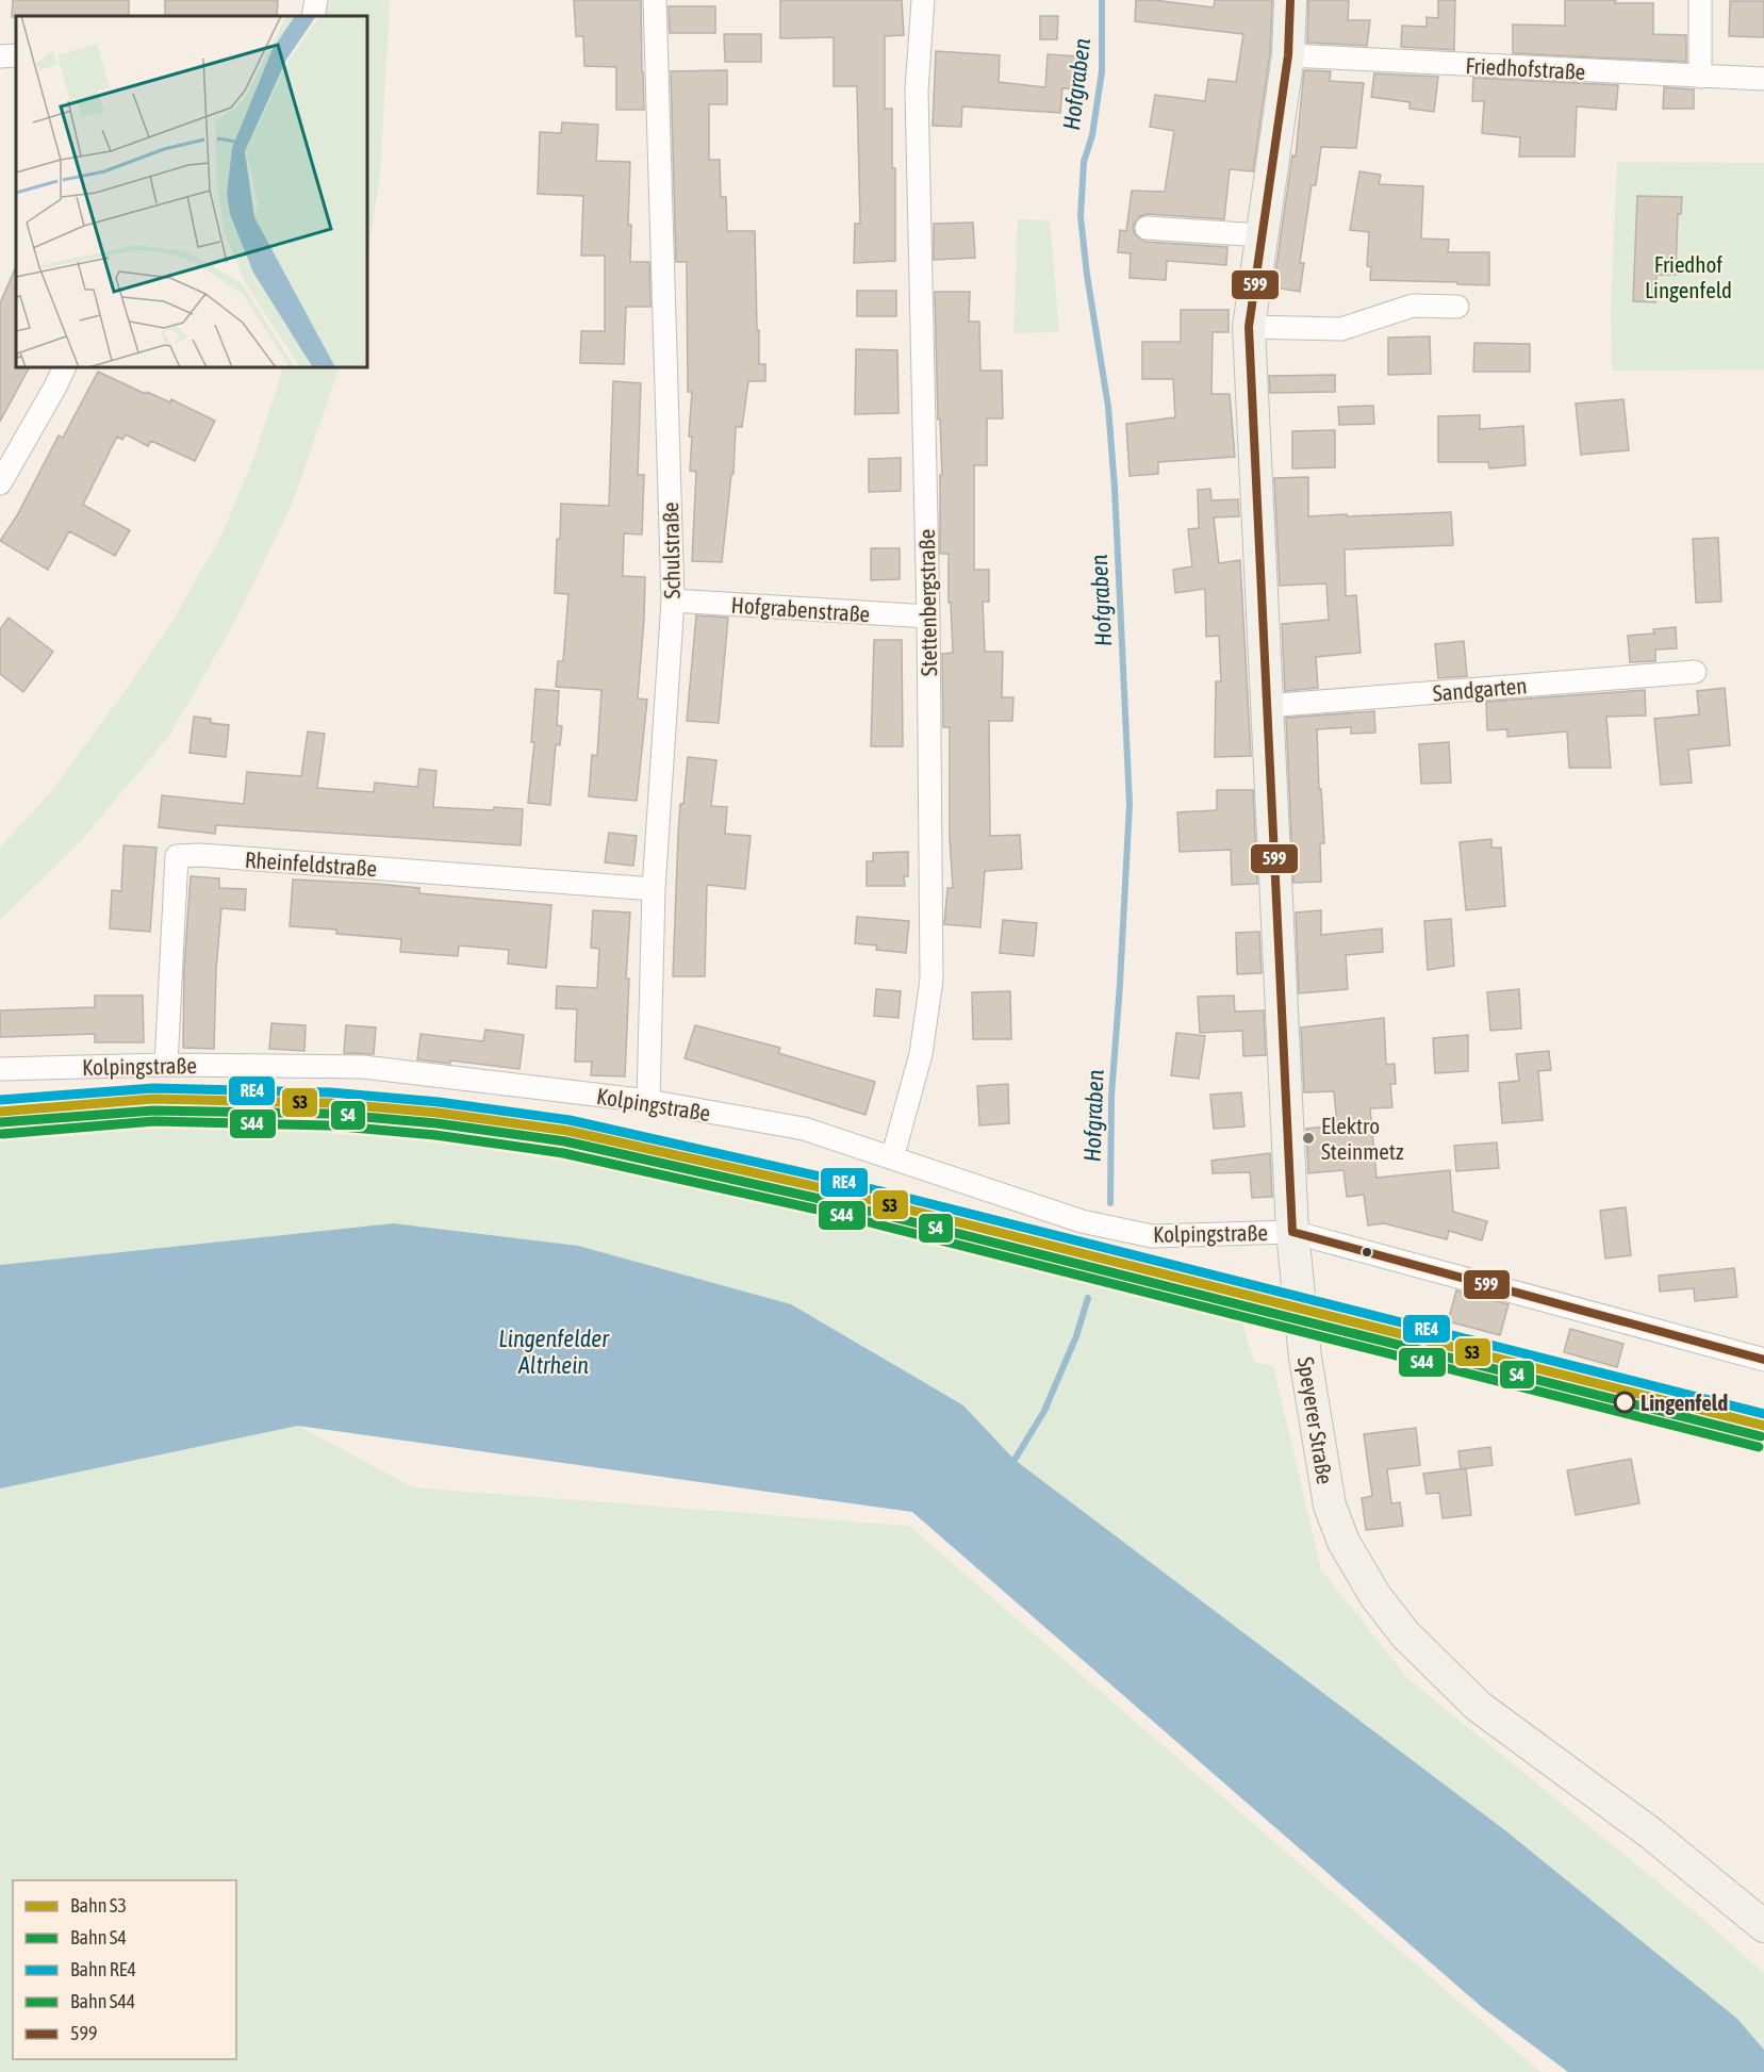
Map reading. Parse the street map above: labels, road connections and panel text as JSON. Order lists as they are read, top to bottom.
{
  "streets": {
    "main road": ["Speyerer Straße"],
    "street": [
      "Friedhofstraße",
      "Schulstraße",
      "Stettenbergstraße",
      "Hofgrabenstraße",
      "Sandgarten",
      "Rheinfeldstraße",
      "Kolpingstraße"
    ]
  },
  "crossings": [
    ["Friedhofstraße", "Speyerer Straße"],
    ["Schulstraße", "Hofgrabenstraße"],
    ["Schulstraße", "Rheinfeldstraße"],
    ["Schulstraße", "Kolpingstraße"],
    ["Stettenbergstraße", "Hofgrabenstraße"],
    ["Stettenbergstraße", "Kolpingstraße"],
    ["Sandgarten", "Speyerer Straße"],
    ["Rheinfeldstraße", "Kolpingstraße"],
    ["Kolpingstraße", "Speyerer Straße"]
  ],
  "water": ["Hofgraben", "Lingenfelder Altrhein"],
  "parks": ["Friedhof Lingenfeld"],
  "places": ["Elektro Steinmetz", "Lingenfeld"],
  "lines": [
    "transit line 599",
    "rail line RE4",
    "rail line S3",
    "rail line S4",
    "rail line S44"
  ],
  "legend": [
    "Bahn S3",
    "Bahn S4",
    "Bahn RE4",
    "Bahn S44",
    "599"
  ]
}
